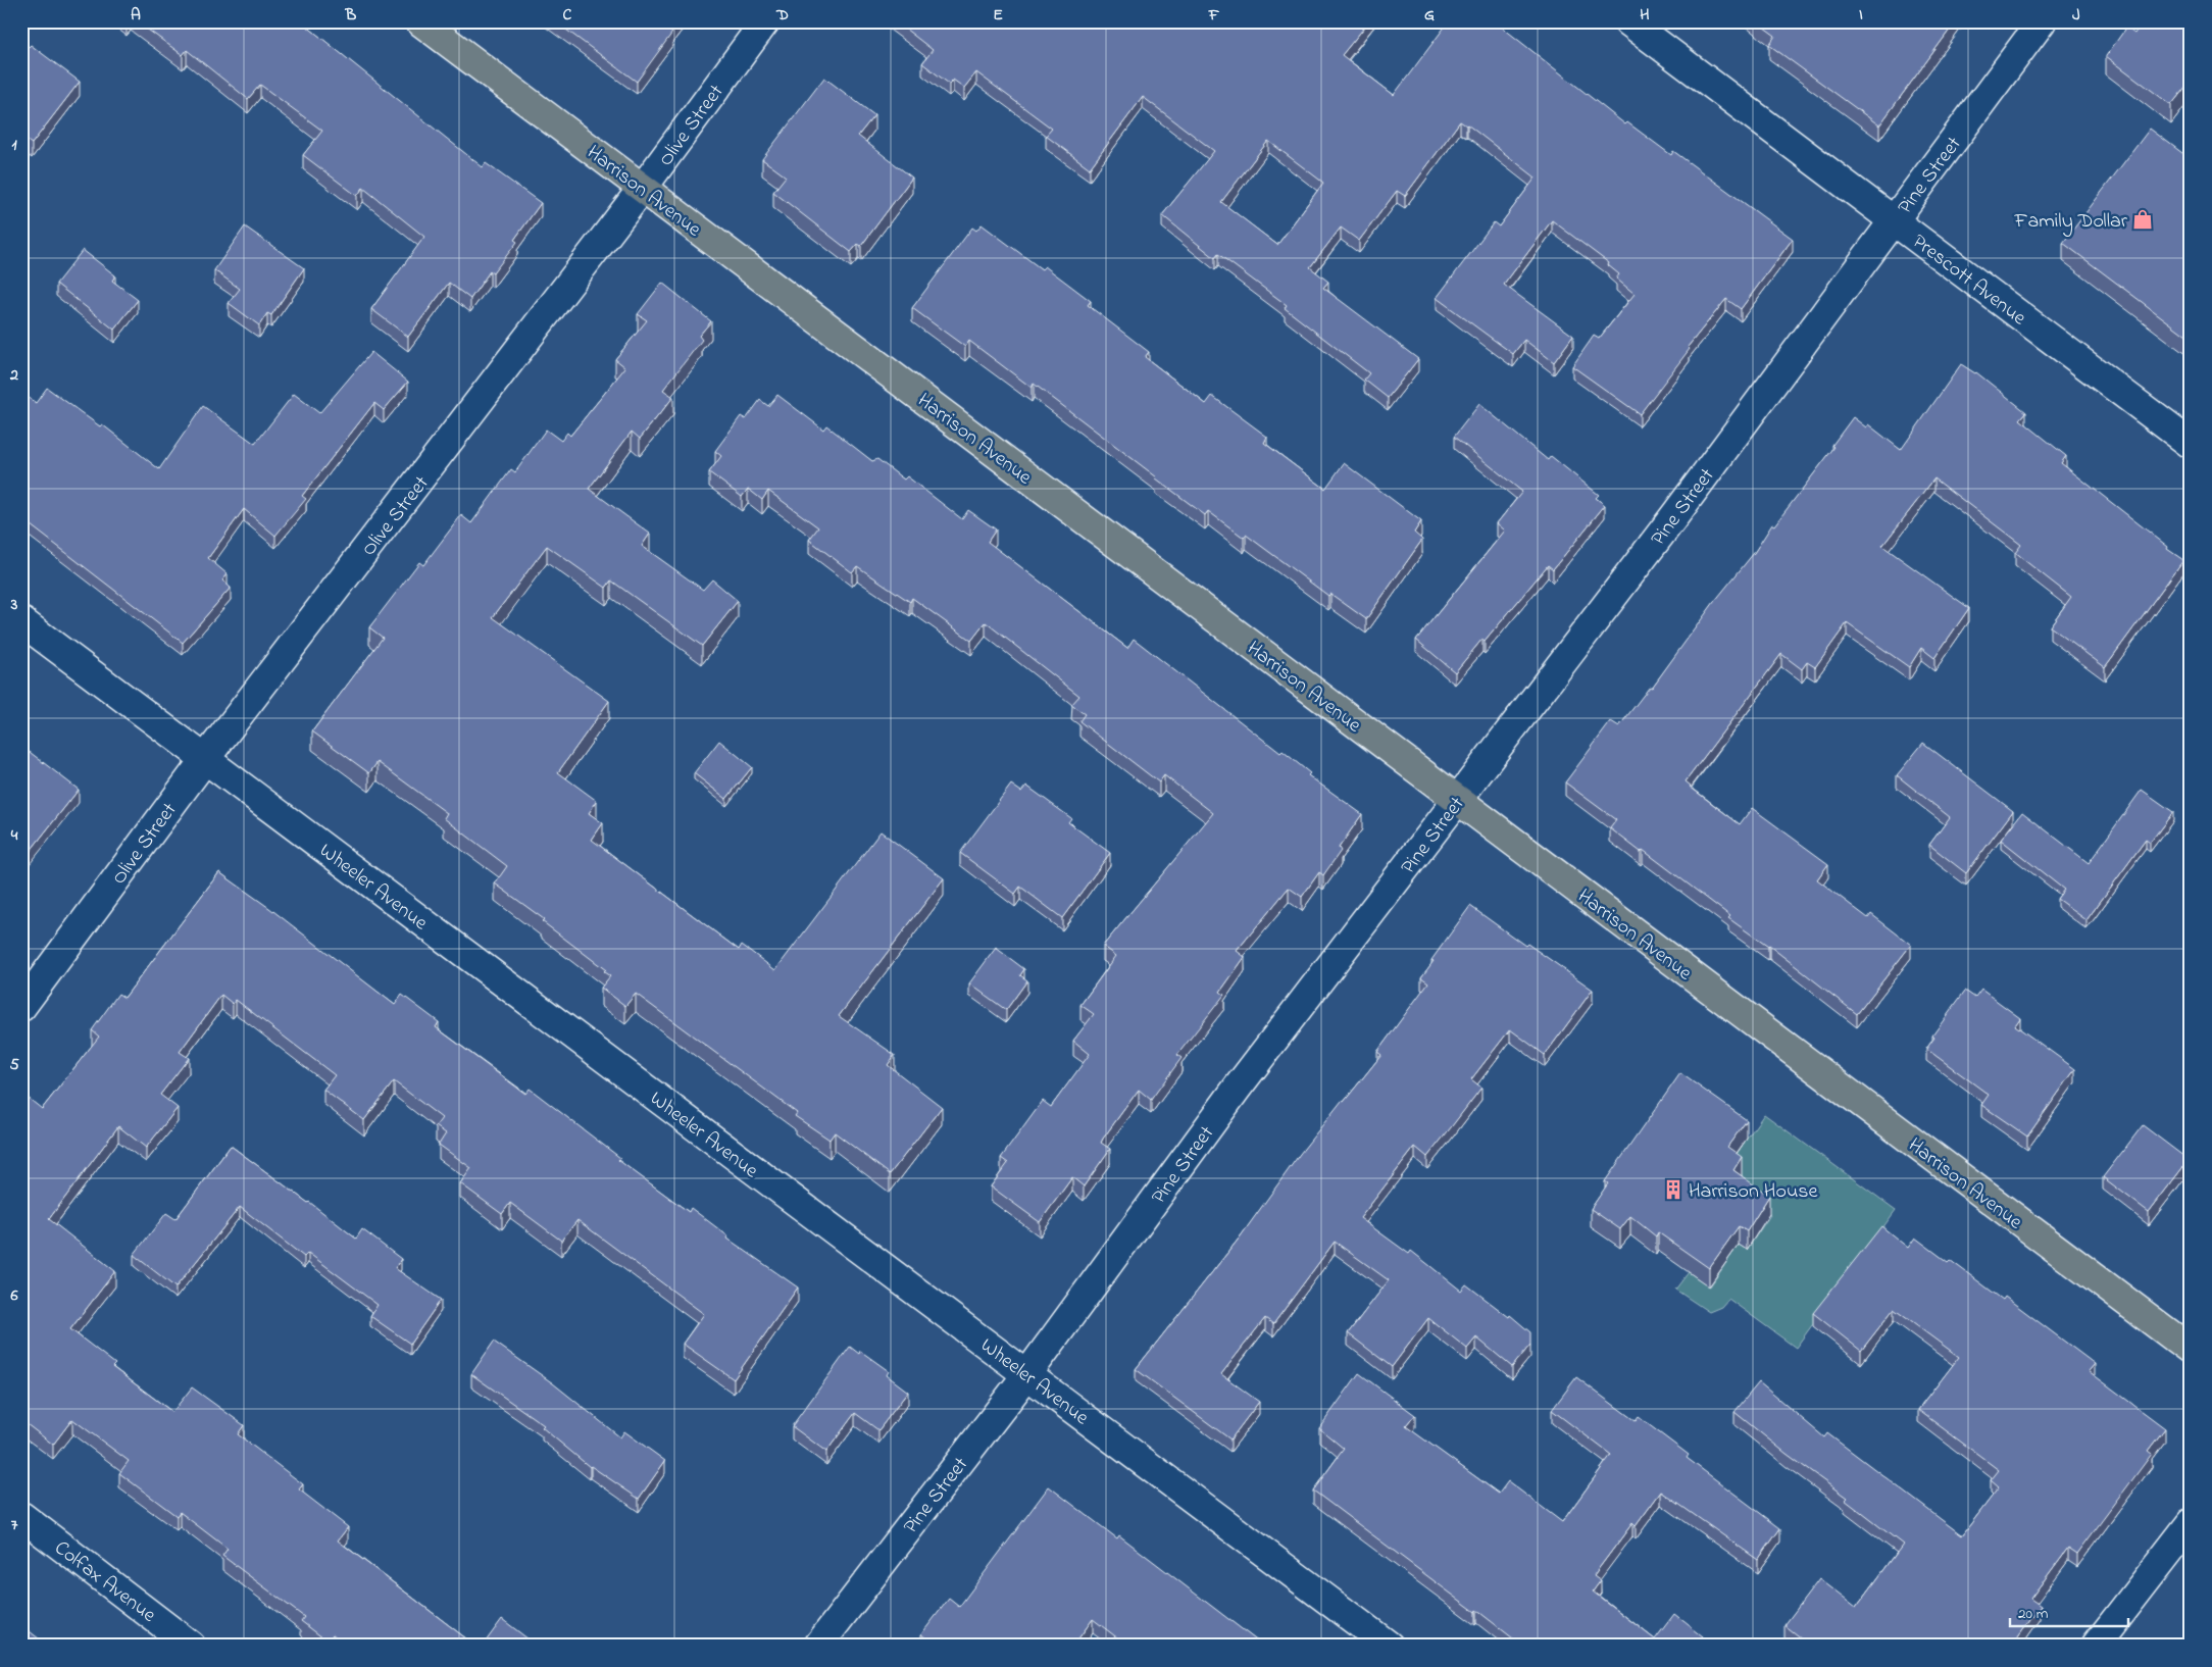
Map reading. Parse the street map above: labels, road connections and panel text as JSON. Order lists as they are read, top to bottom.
{
  "streets": {
    "main road": ["Harrison Avenue"],
    "street": [
      "Olive Street",
      "Pine Street",
      "Prescott Avenue",
      "Wheeler Avenue",
      "Colfax Avenue"
    ]
  },
  "crossings": [
    ["Olive Street", "Harrison Avenue"],
    ["Olive Street", "Wheeler Avenue"],
    ["Pine Street", "Harrison Avenue"],
    ["Pine Street", "Prescott Avenue"],
    ["Pine Street", "Wheeler Avenue"]
  ],
  "places": {
    "shop": ["Family Dollar"],
    "building": ["Harrison House"]
  },
  "scale_bar": "20 m",
  "grid": {
    "columns": [
      "A",
      "B",
      "C",
      "D",
      "E",
      "F",
      "G",
      "H",
      "I",
      "J"
    ],
    "rows": [
      "1",
      "2",
      "3",
      "4",
      "5",
      "6",
      "7"
    ]
  }
}
